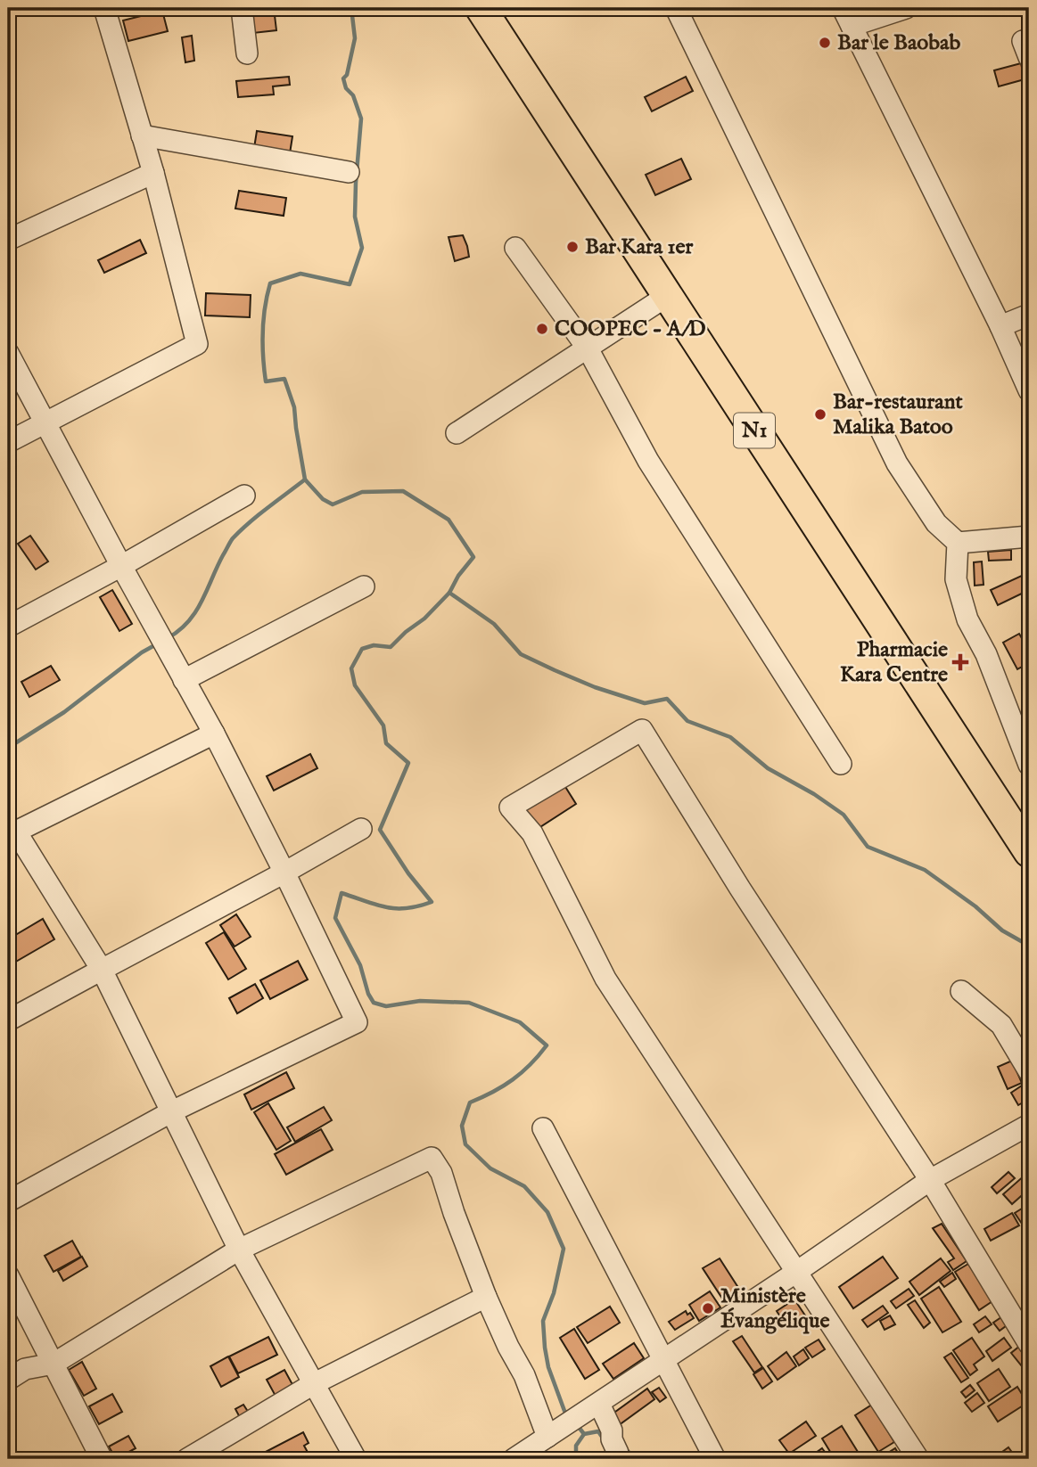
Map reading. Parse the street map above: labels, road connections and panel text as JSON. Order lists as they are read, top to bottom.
{
  "streets": {
    "highway": ["N1"]
  },
  "places": {
    "other": [
      "Bar le Baobab",
      "Bar Kara 1er",
      "COOPEC - A/D",
      "Bar-restaurant Malika Batoo",
      "Ministère Évangélique"
    ],
    "health": ["Pharmacie Kara Centre"]
  }
}
